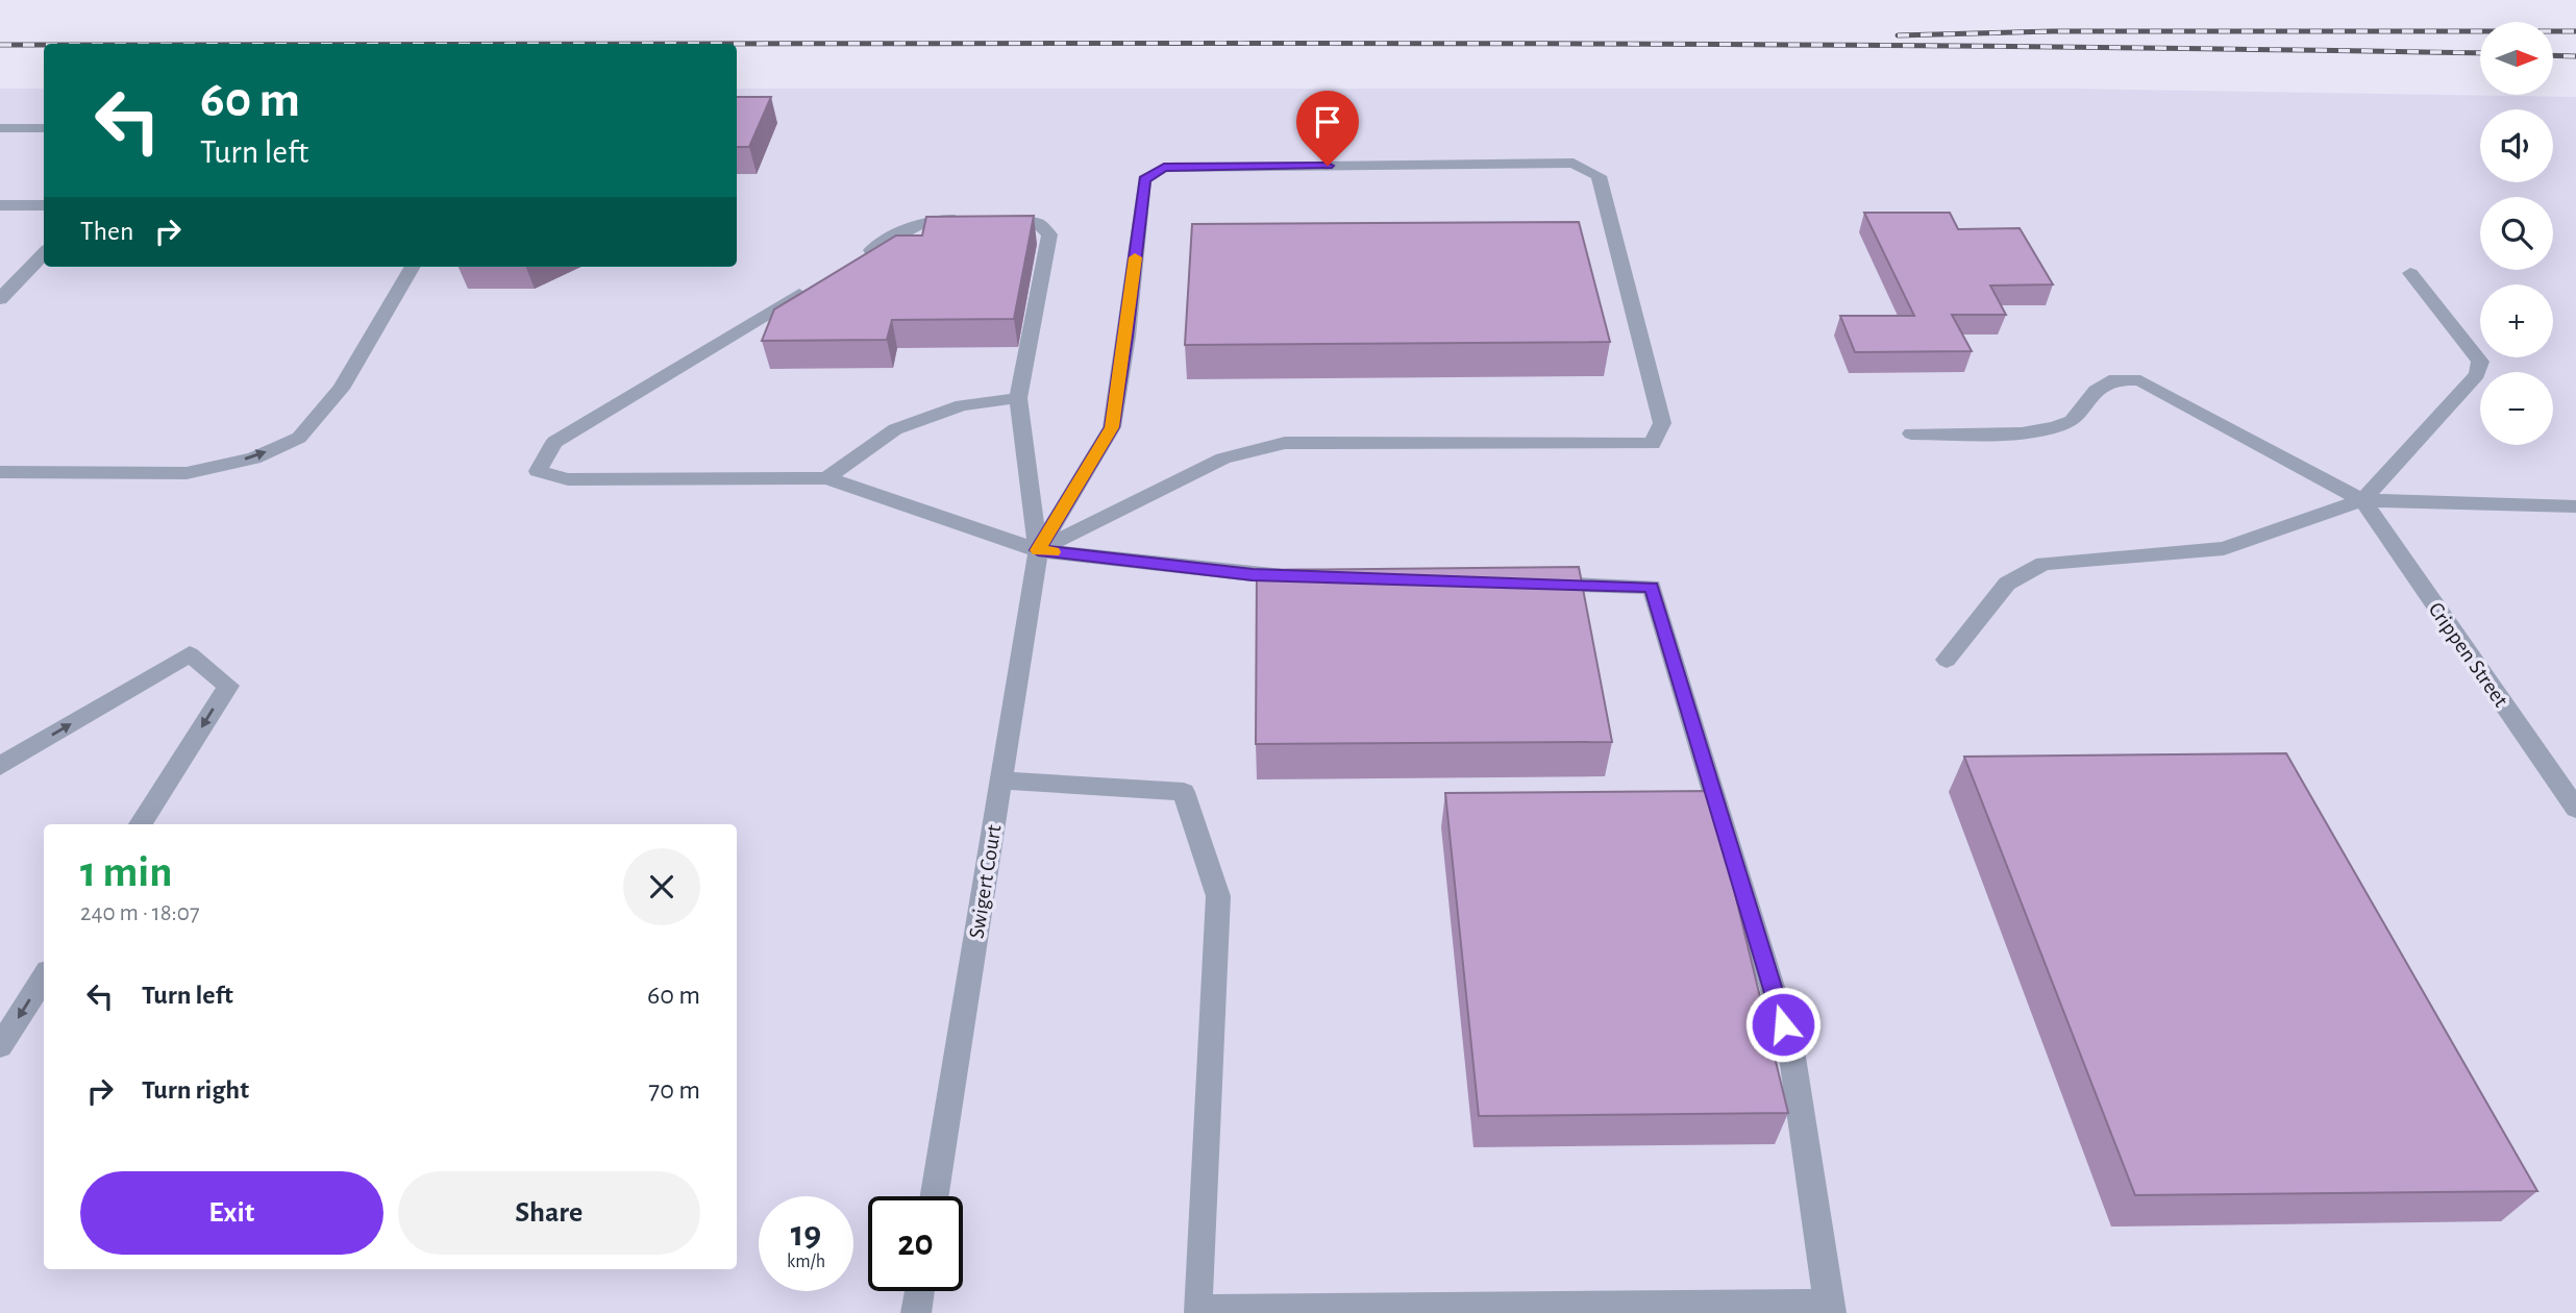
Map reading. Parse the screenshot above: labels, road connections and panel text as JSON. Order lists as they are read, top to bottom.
{
  "streets": {
    "street": ["Crippen Street", "Swigert Court"]
  },
  "north": "right",
  "page": {
    "map_buttons": ["+", "−"],
    "turn": ["60 m", "Turn left"],
    "then": "Then",
    "heading": ["1 min", "240 m · 18:07"],
    "list": [
      {
        "name": "Turn left",
        "value": "60 m"
      },
      {
        "name": "Turn right",
        "value": "70 m"
      }
    ],
    "buttons": ["Exit", "Share"],
    "speed": "19 km/h",
    "limit": "20"
  }
}
